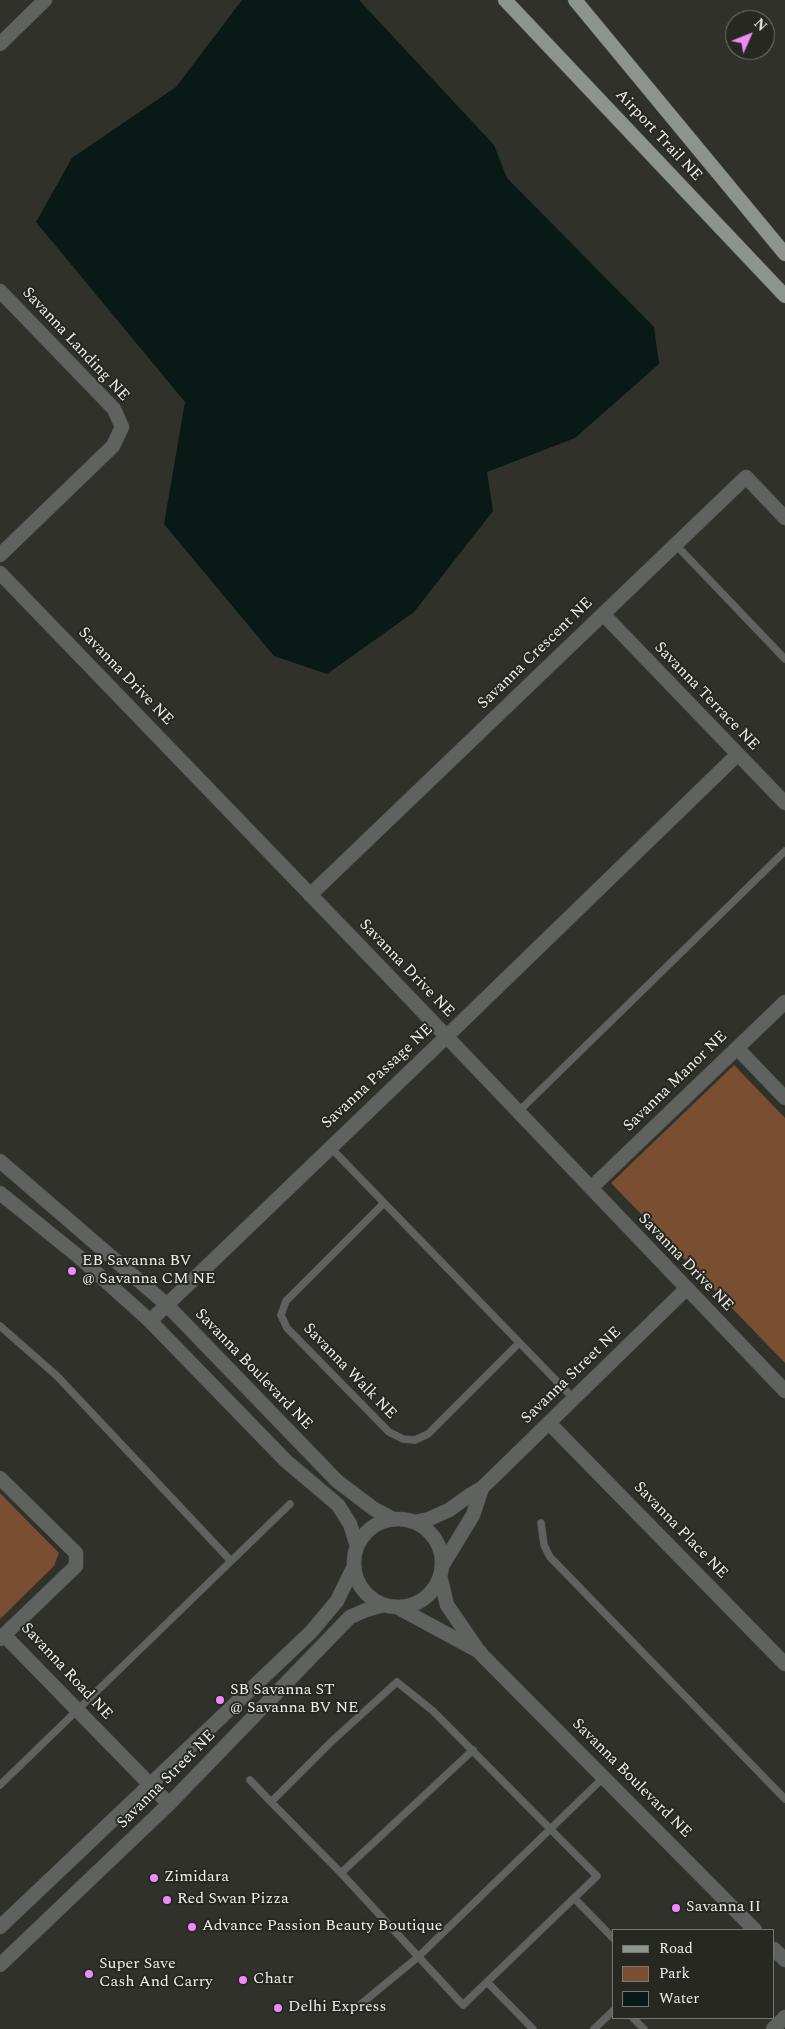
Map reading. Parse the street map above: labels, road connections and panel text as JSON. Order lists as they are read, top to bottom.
{
  "streets": {
    "main road": ["Airport Trail NE"],
    "street": [
      "Savanna Landing NE",
      "Savanna Crescent NE",
      "Savanna Drive NE",
      "Savanna Terrace NE",
      "Savanna Passage NE",
      "Savanna Manor NE",
      "Savanna Boulevard NE",
      "Savanna Street NE",
      "Savanna Place NE",
      "Savanna Road NE"
    ],
    "lane": ["Savanna Walk NE"]
  },
  "crossings": [
    ["Savanna Crescent NE", "Savanna Drive NE"],
    ["Savanna Crescent NE", "Savanna Terrace NE"],
    ["Savanna Drive NE", "Savanna Passage NE"],
    ["Savanna Drive NE", "Savanna Manor NE"],
    ["Savanna Drive NE", "Savanna Street NE"],
    ["Savanna Terrace NE", "Savanna Passage NE"],
    ["Savanna Passage NE", "Savanna Boulevard NE"],
    ["Savanna Boulevard NE", "Savanna Street NE"],
    ["Savanna Street NE", "Savanna Place NE"],
    ["Savanna Street NE", "Savanna Road NE"]
  ],
  "places": [
    "EB Savanna BV @ Savanna CM NE",
    "SB Savanna ST @ Savanna BV NE",
    "Zimidara",
    "Red Swan Pizza",
    "Savanna II",
    "Advance Passion Beauty Boutique",
    "Super Save Cash And Carry",
    "Chatr",
    "Delhi Express"
  ],
  "legend": ["Road", "Park", "Water"],
  "north": "top right"
}
